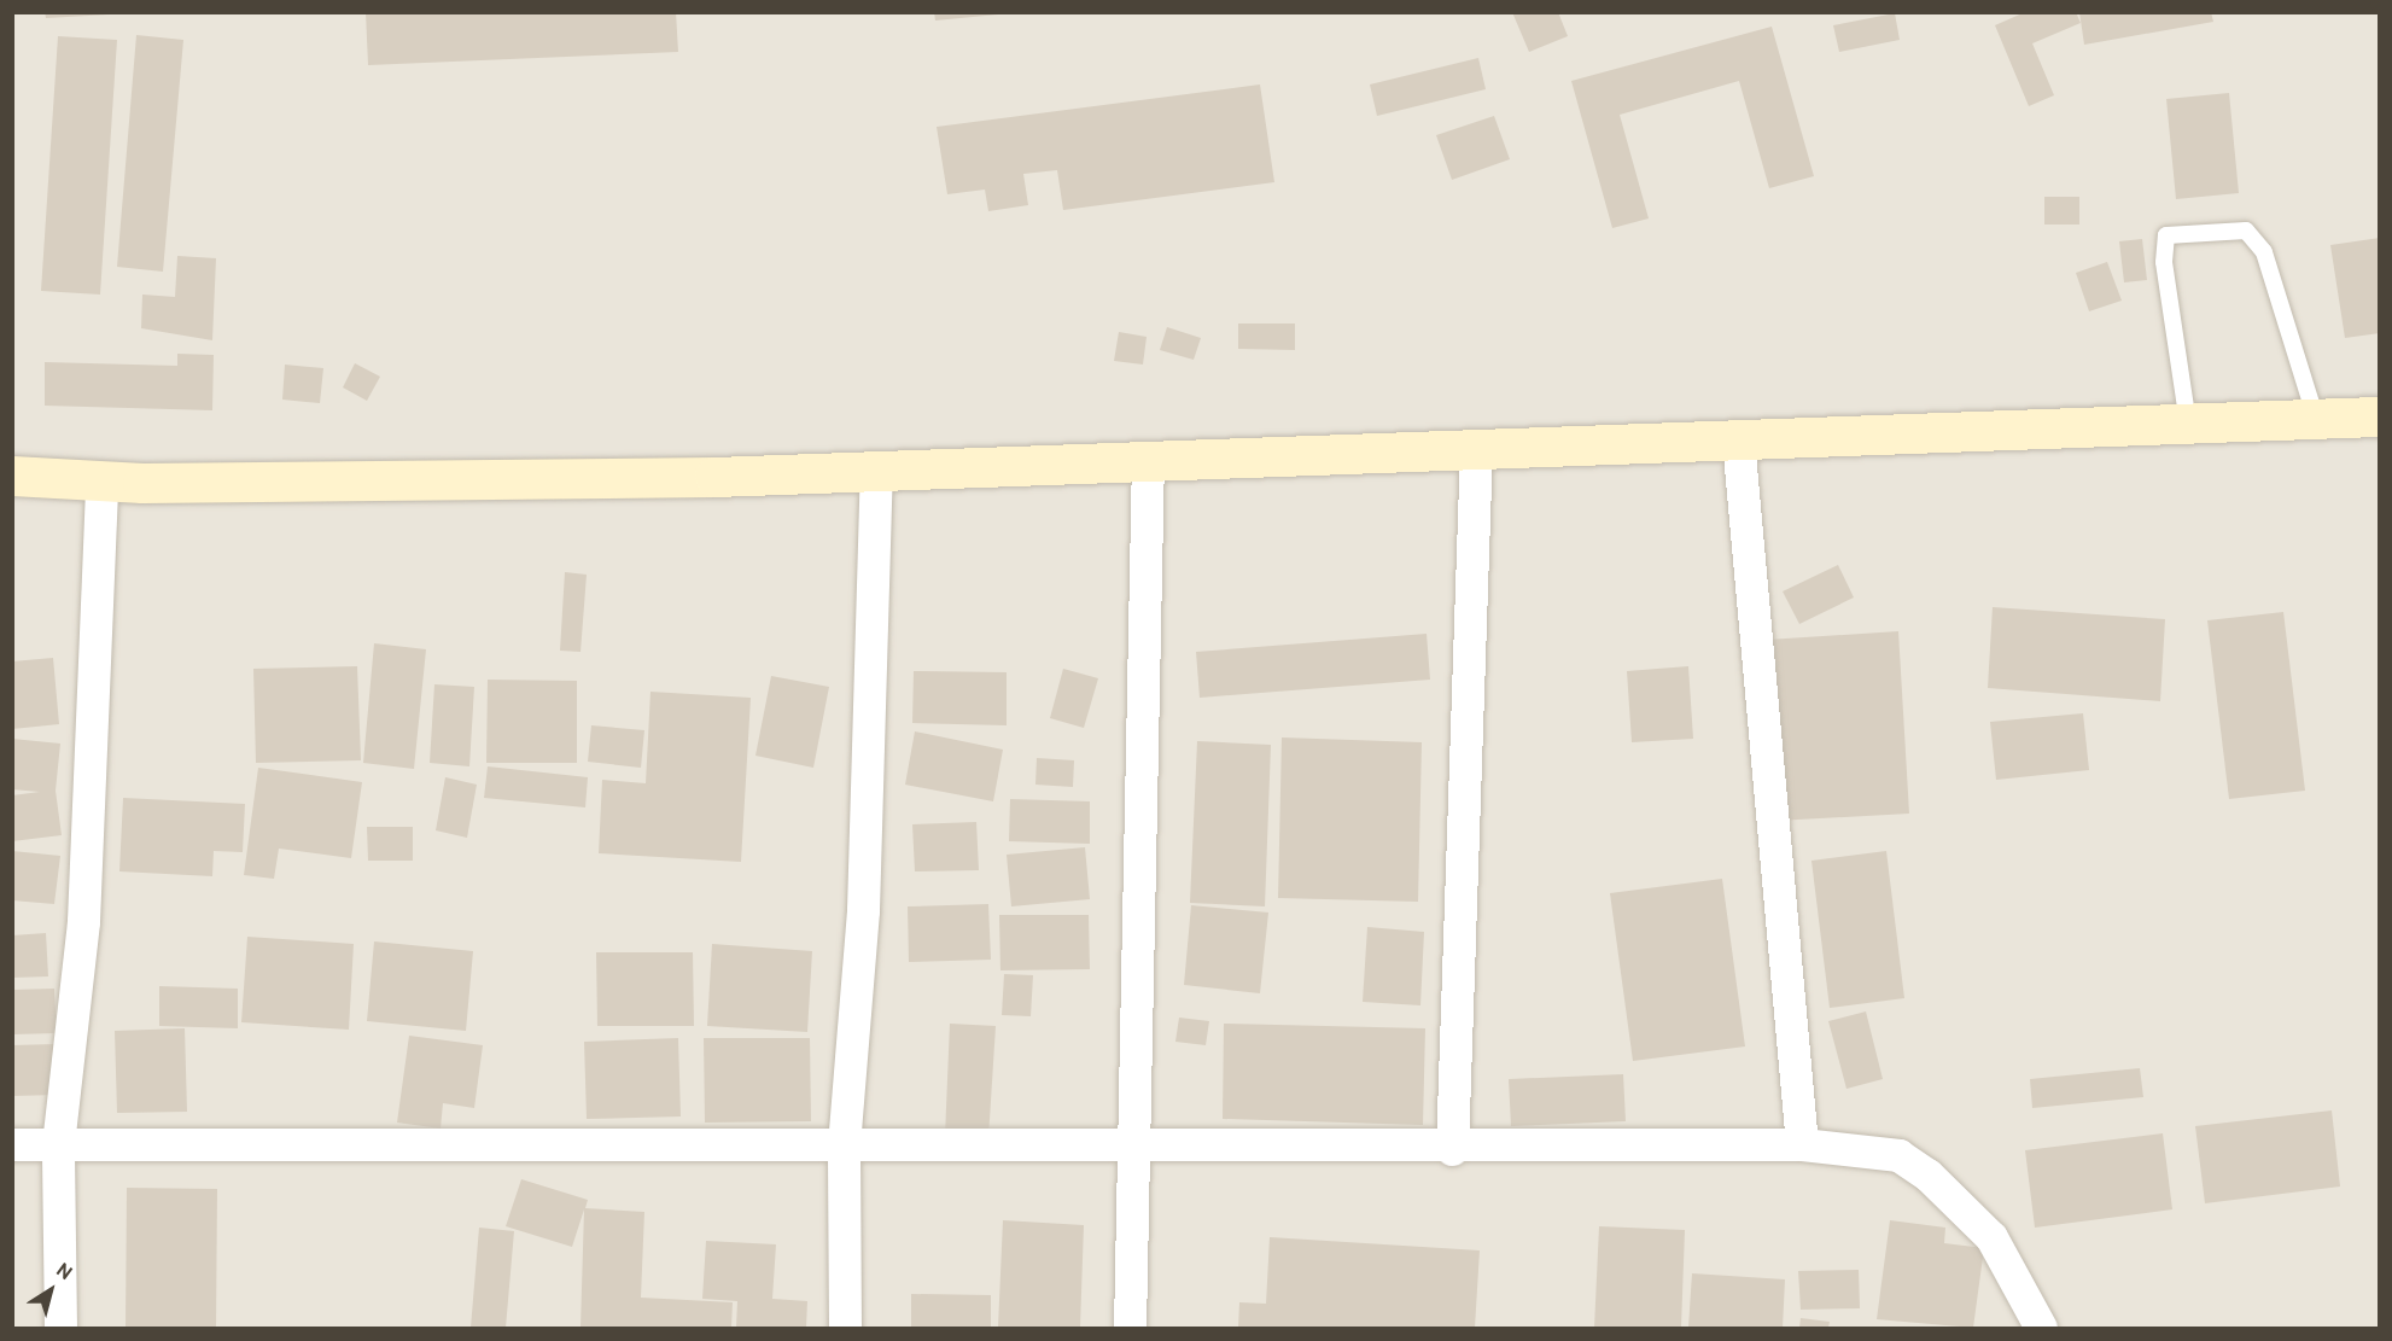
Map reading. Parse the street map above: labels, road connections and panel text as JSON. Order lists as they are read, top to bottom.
{
  "north": "top right"
}
